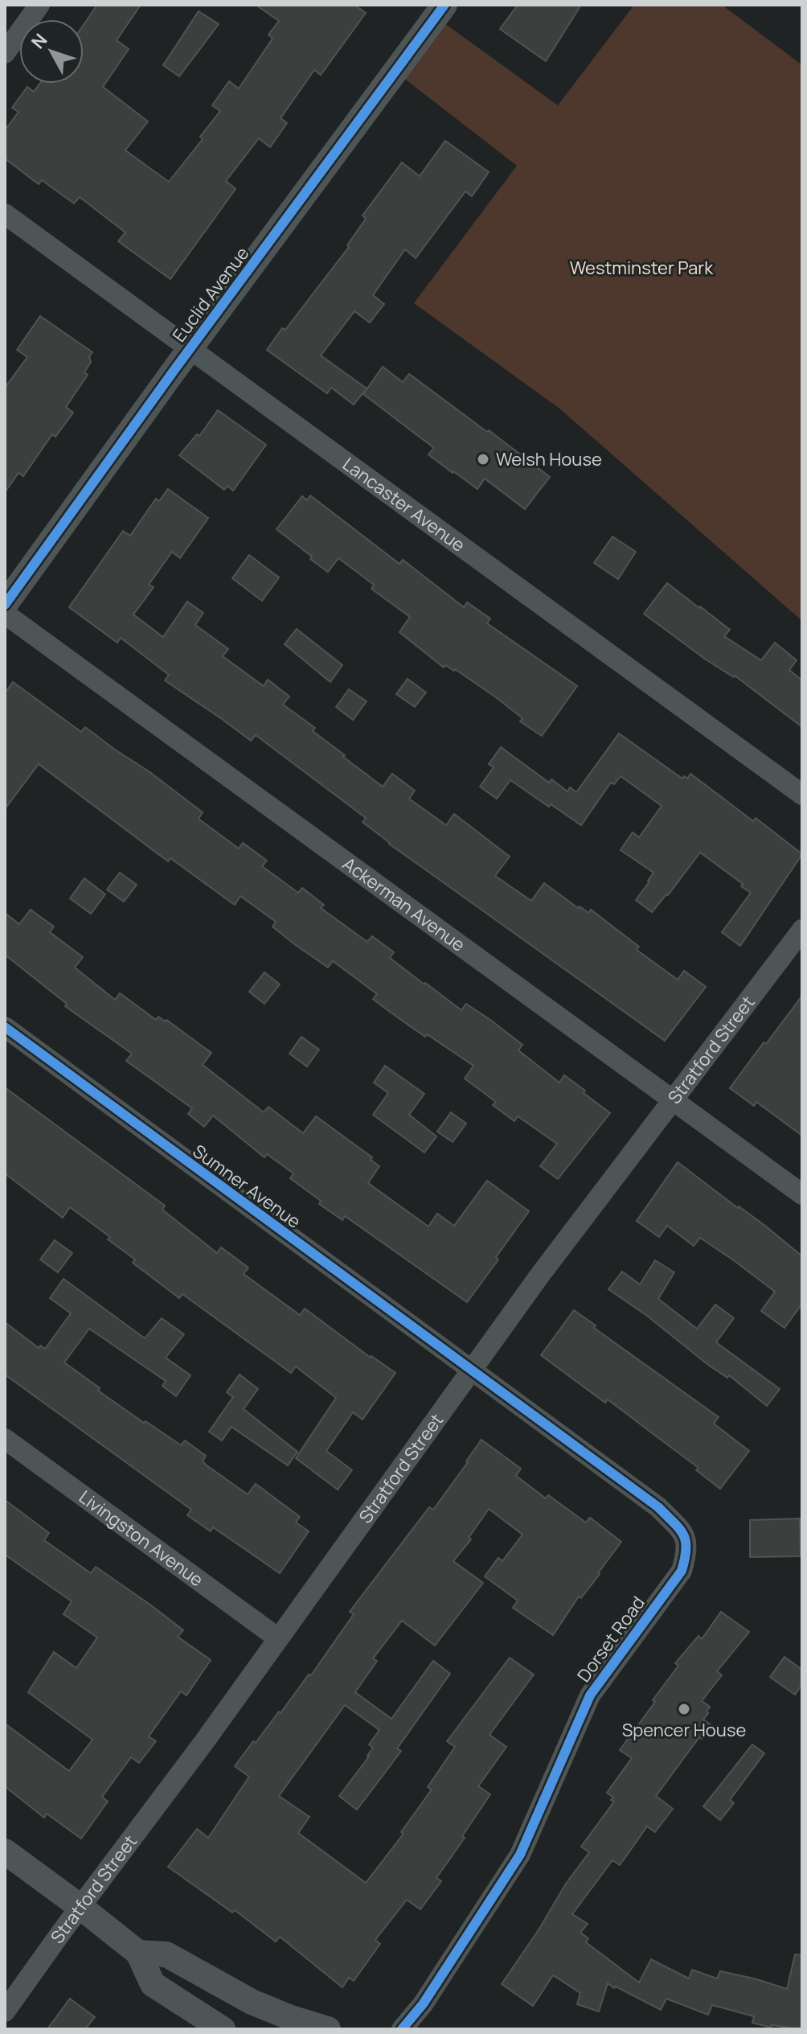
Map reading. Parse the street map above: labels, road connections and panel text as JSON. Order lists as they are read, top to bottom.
{
  "streets": {
    "street": [
      "Euclid Avenue",
      "Lancaster Avenue",
      "Ackerman Avenue",
      "Stratford Street",
      "Sumner Avenue",
      "Livingston Avenue",
      "Dorset Road"
    ]
  },
  "crossings": [
    ["Euclid Avenue", "Lancaster Avenue"],
    ["Ackerman Avenue", "Stratford Street"],
    ["Stratford Street", "Sumner Avenue"],
    ["Stratford Street", "Livingston Avenue"],
    ["Stratford Street", "Dorset Road"],
    ["Sumner Avenue", "Dorset Road"]
  ],
  "parks": ["Westminster Park"],
  "places": ["Welsh House", "Spencer House"],
  "north": "top left"
}
